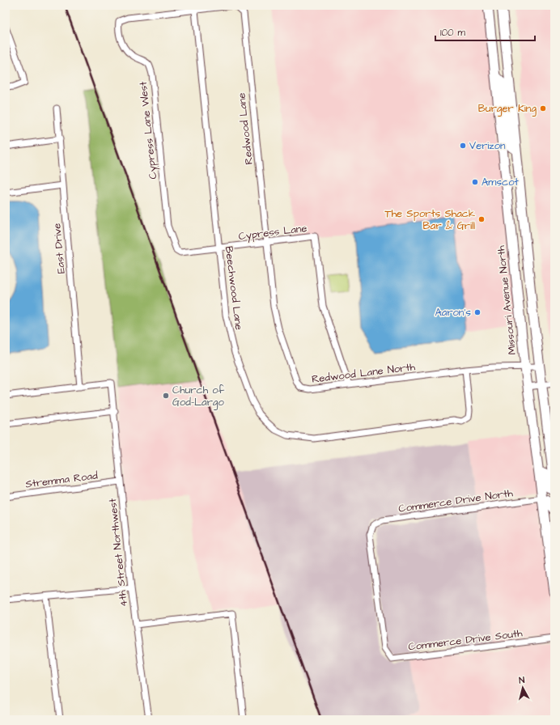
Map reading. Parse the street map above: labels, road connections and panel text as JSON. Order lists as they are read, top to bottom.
{
  "streets": {
    "main road": ["Missouri Avenue North"],
    "street": [
      "Redwood Lane",
      "Cypress Lane West",
      "Cypress Lane",
      "East Drive",
      "Beechwood Lane",
      "Redwood Lane North",
      "Stremma Road",
      "Commerce Drive North",
      "4th Street Northwest",
      "Commerce Drive South"
    ]
  },
  "crossings": [
    ["Redwood Lane", "Cypress Lane"],
    ["Redwood Lane", "Redwood Lane North"],
    ["Cypress Lane West", "Cypress Lane"],
    ["Cypress Lane West", "Beechwood Lane"],
    ["Cypress Lane", "Beechwood Lane"],
    ["Cypress Lane", "Redwood Lane North"],
    ["East Drive", "4th Street Northwest"],
    ["Beechwood Lane", "Redwood Lane North"],
    ["Missouri Avenue North", "Redwood Lane North"],
    ["Missouri Avenue North", "Commerce Drive North"],
    ["Stremma Road", "4th Street Northwest"],
    ["Commerce Drive North", "Commerce Drive South"]
  ],
  "places": [
    "Burger King",
    "Verizon",
    "Amscot",
    "The Sports Shack Bar & Grill",
    "Aaron's",
    "Church of God-Largo"
  ],
  "scale_bar": "100 m",
  "north": "top"
}
